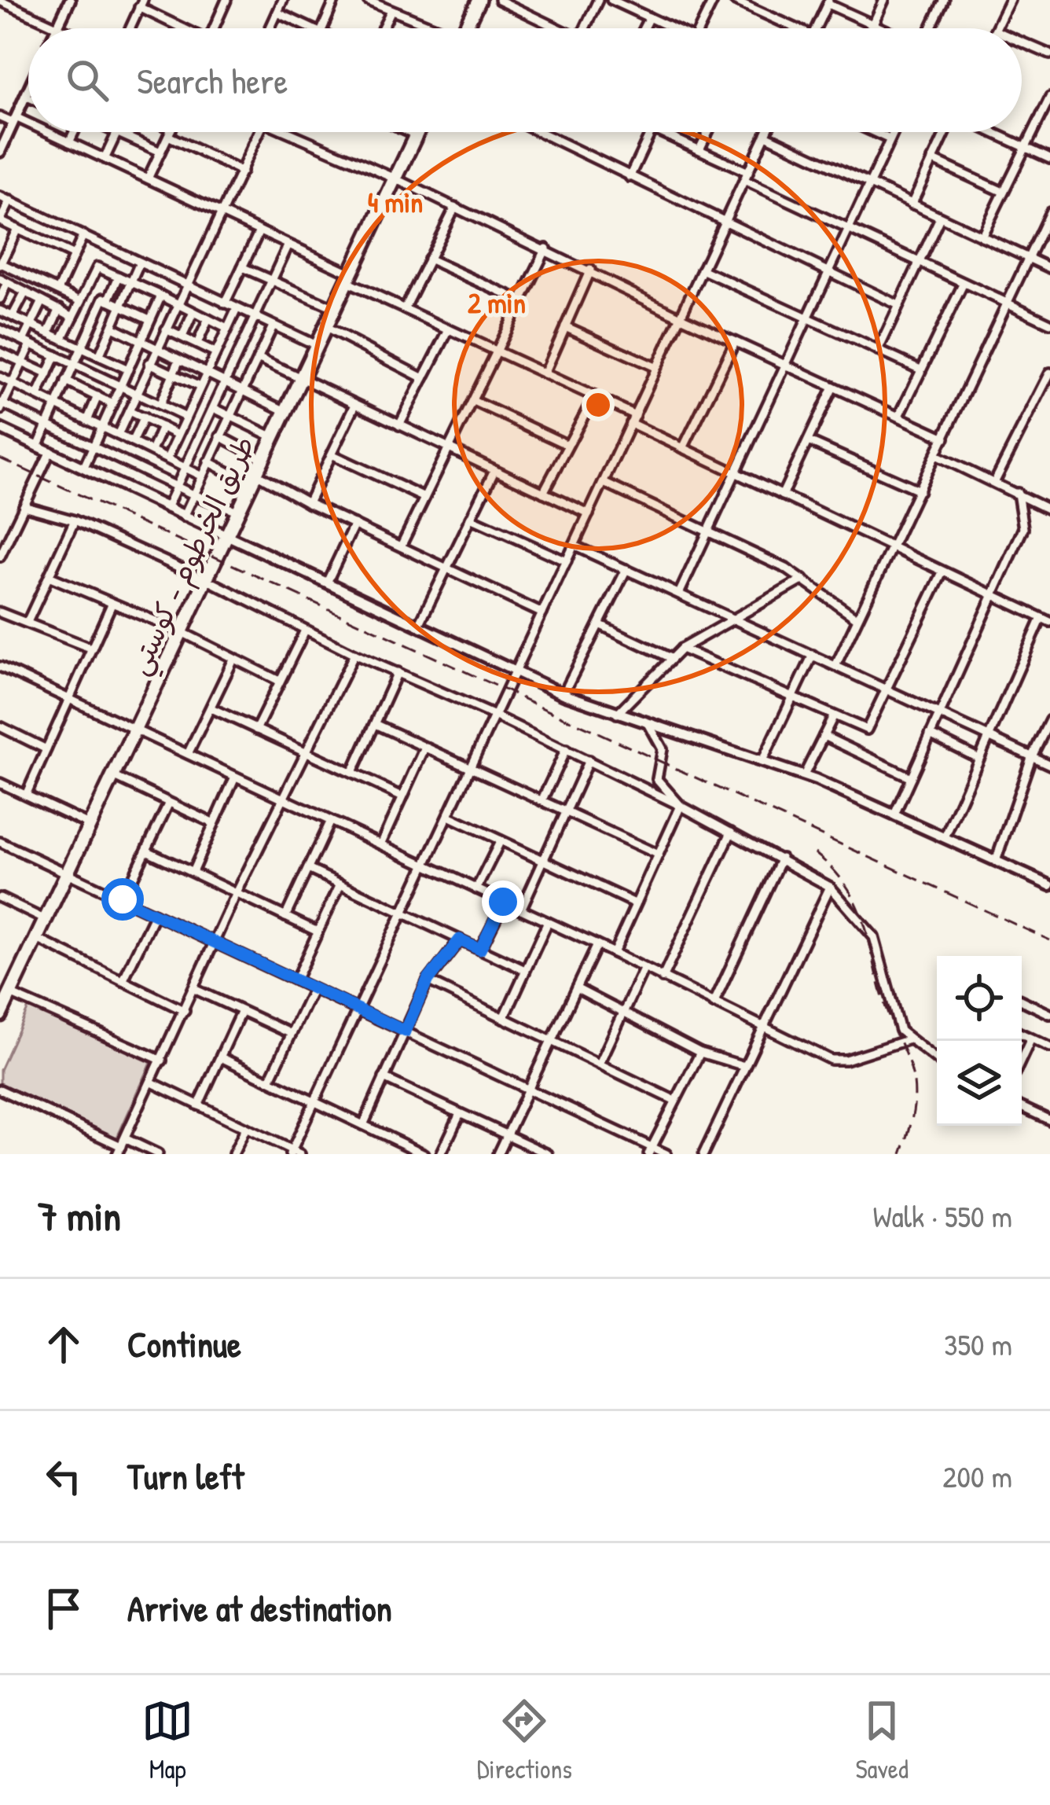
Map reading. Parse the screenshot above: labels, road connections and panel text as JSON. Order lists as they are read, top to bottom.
{
  "streets": {
    "highway": ["طريق الخرطوم - كوستي"]
  },
  "page": {
    "search": "Search here",
    "heading": ["7 min", "Walk · 550 m"],
    "list": [
      ["Continue", "350 m"],
      ["Turn left", "200 m"],
      "Arrive at destination"
    ],
    "nav": ["Map", "Directions", "Saved"]
  },
  "rings": ["4 min", "2 min"]
}
